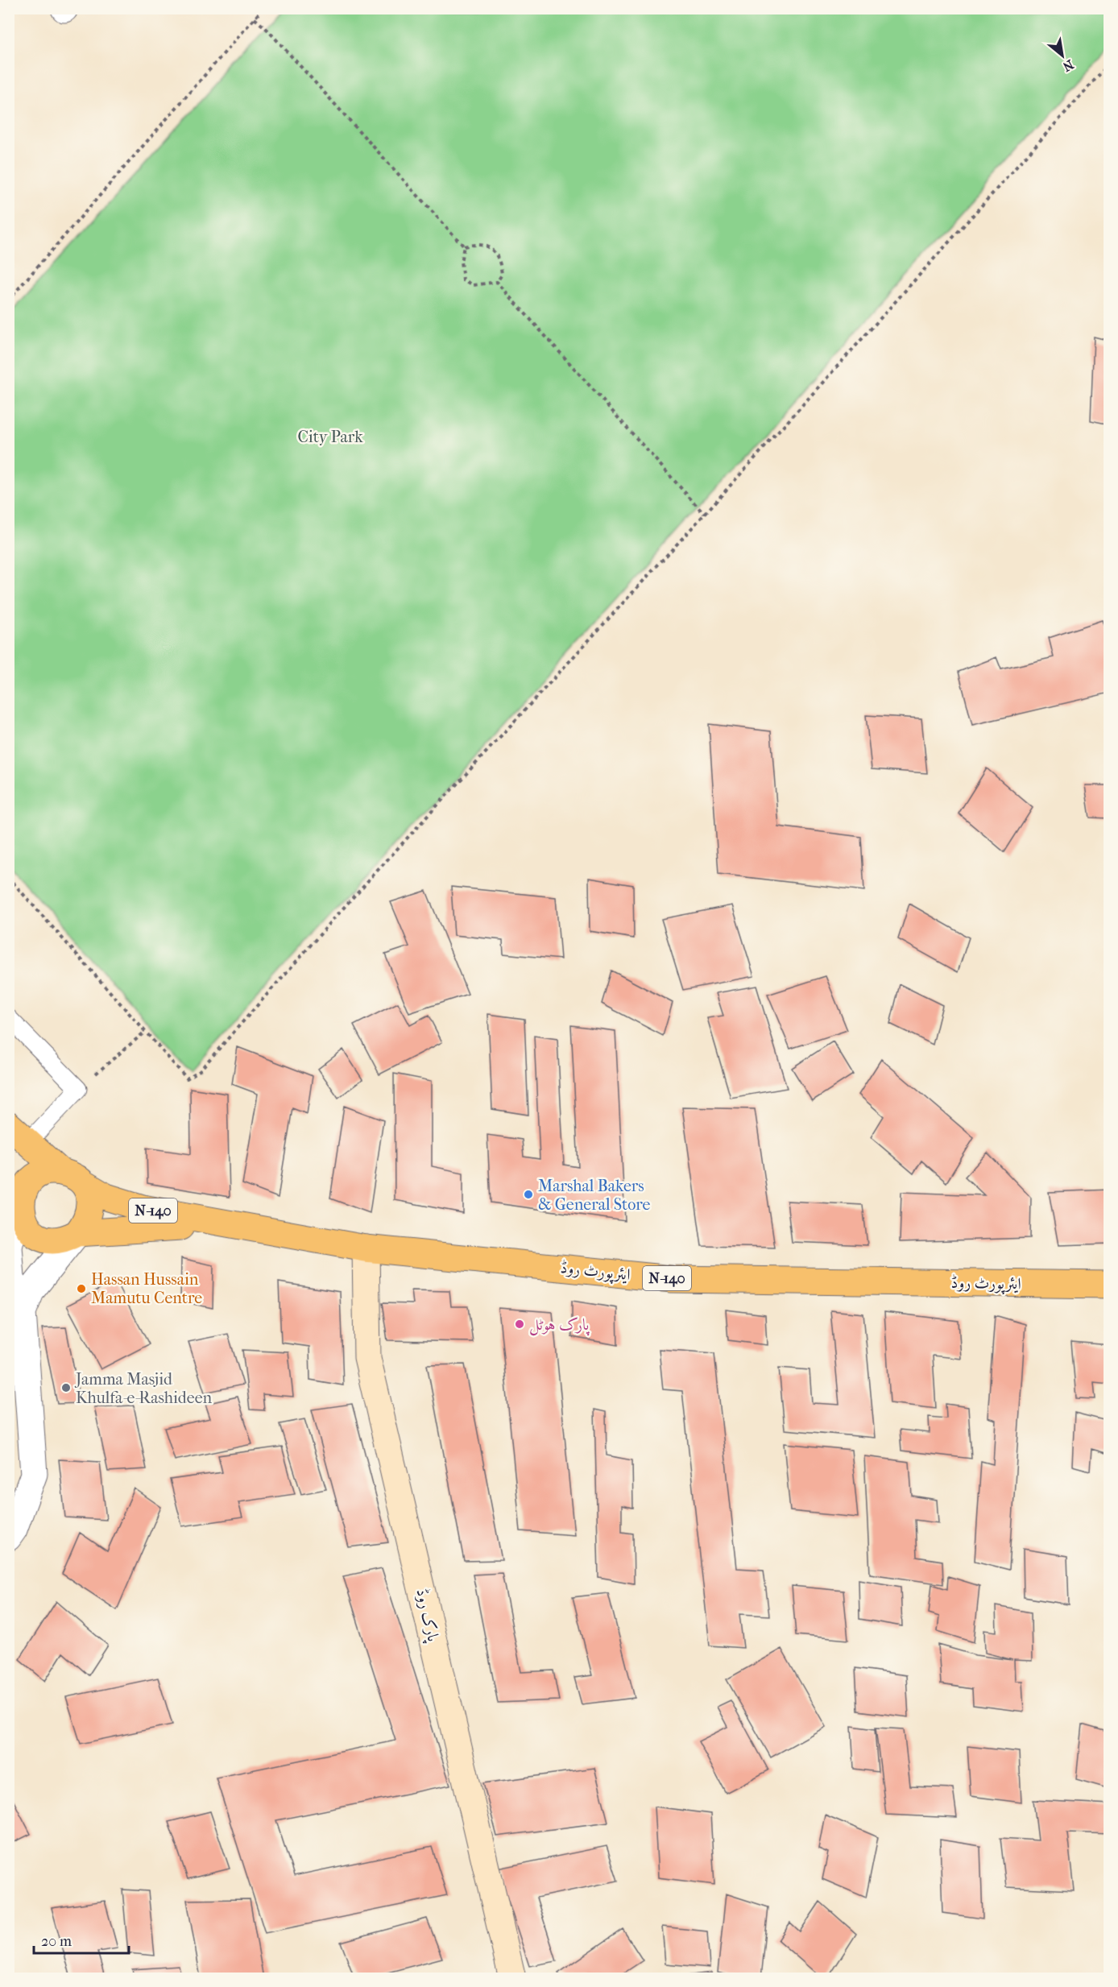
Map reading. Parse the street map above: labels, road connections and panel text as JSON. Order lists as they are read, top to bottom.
{
  "streets": {
    "highway": ["N-140", "ایئرپورٹ روڈ"],
    "main road": ["پارک روڈ"]
  },
  "crossings": [
    ["N-140", "ایئرپورٹ روڈ"],
    ["ایئرپورٹ روڈ", "پارک روڈ"]
  ],
  "parks": ["City Park"],
  "places": [
    "Marshal Bakers & General Store",
    "Hassan Hussain Mamutu Centre",
    "پارک ہوٹل",
    "Jamma Masjid Khulfa-e-Rashideen"
  ],
  "scale_bar": "20 m",
  "north": "bottom right"
}
